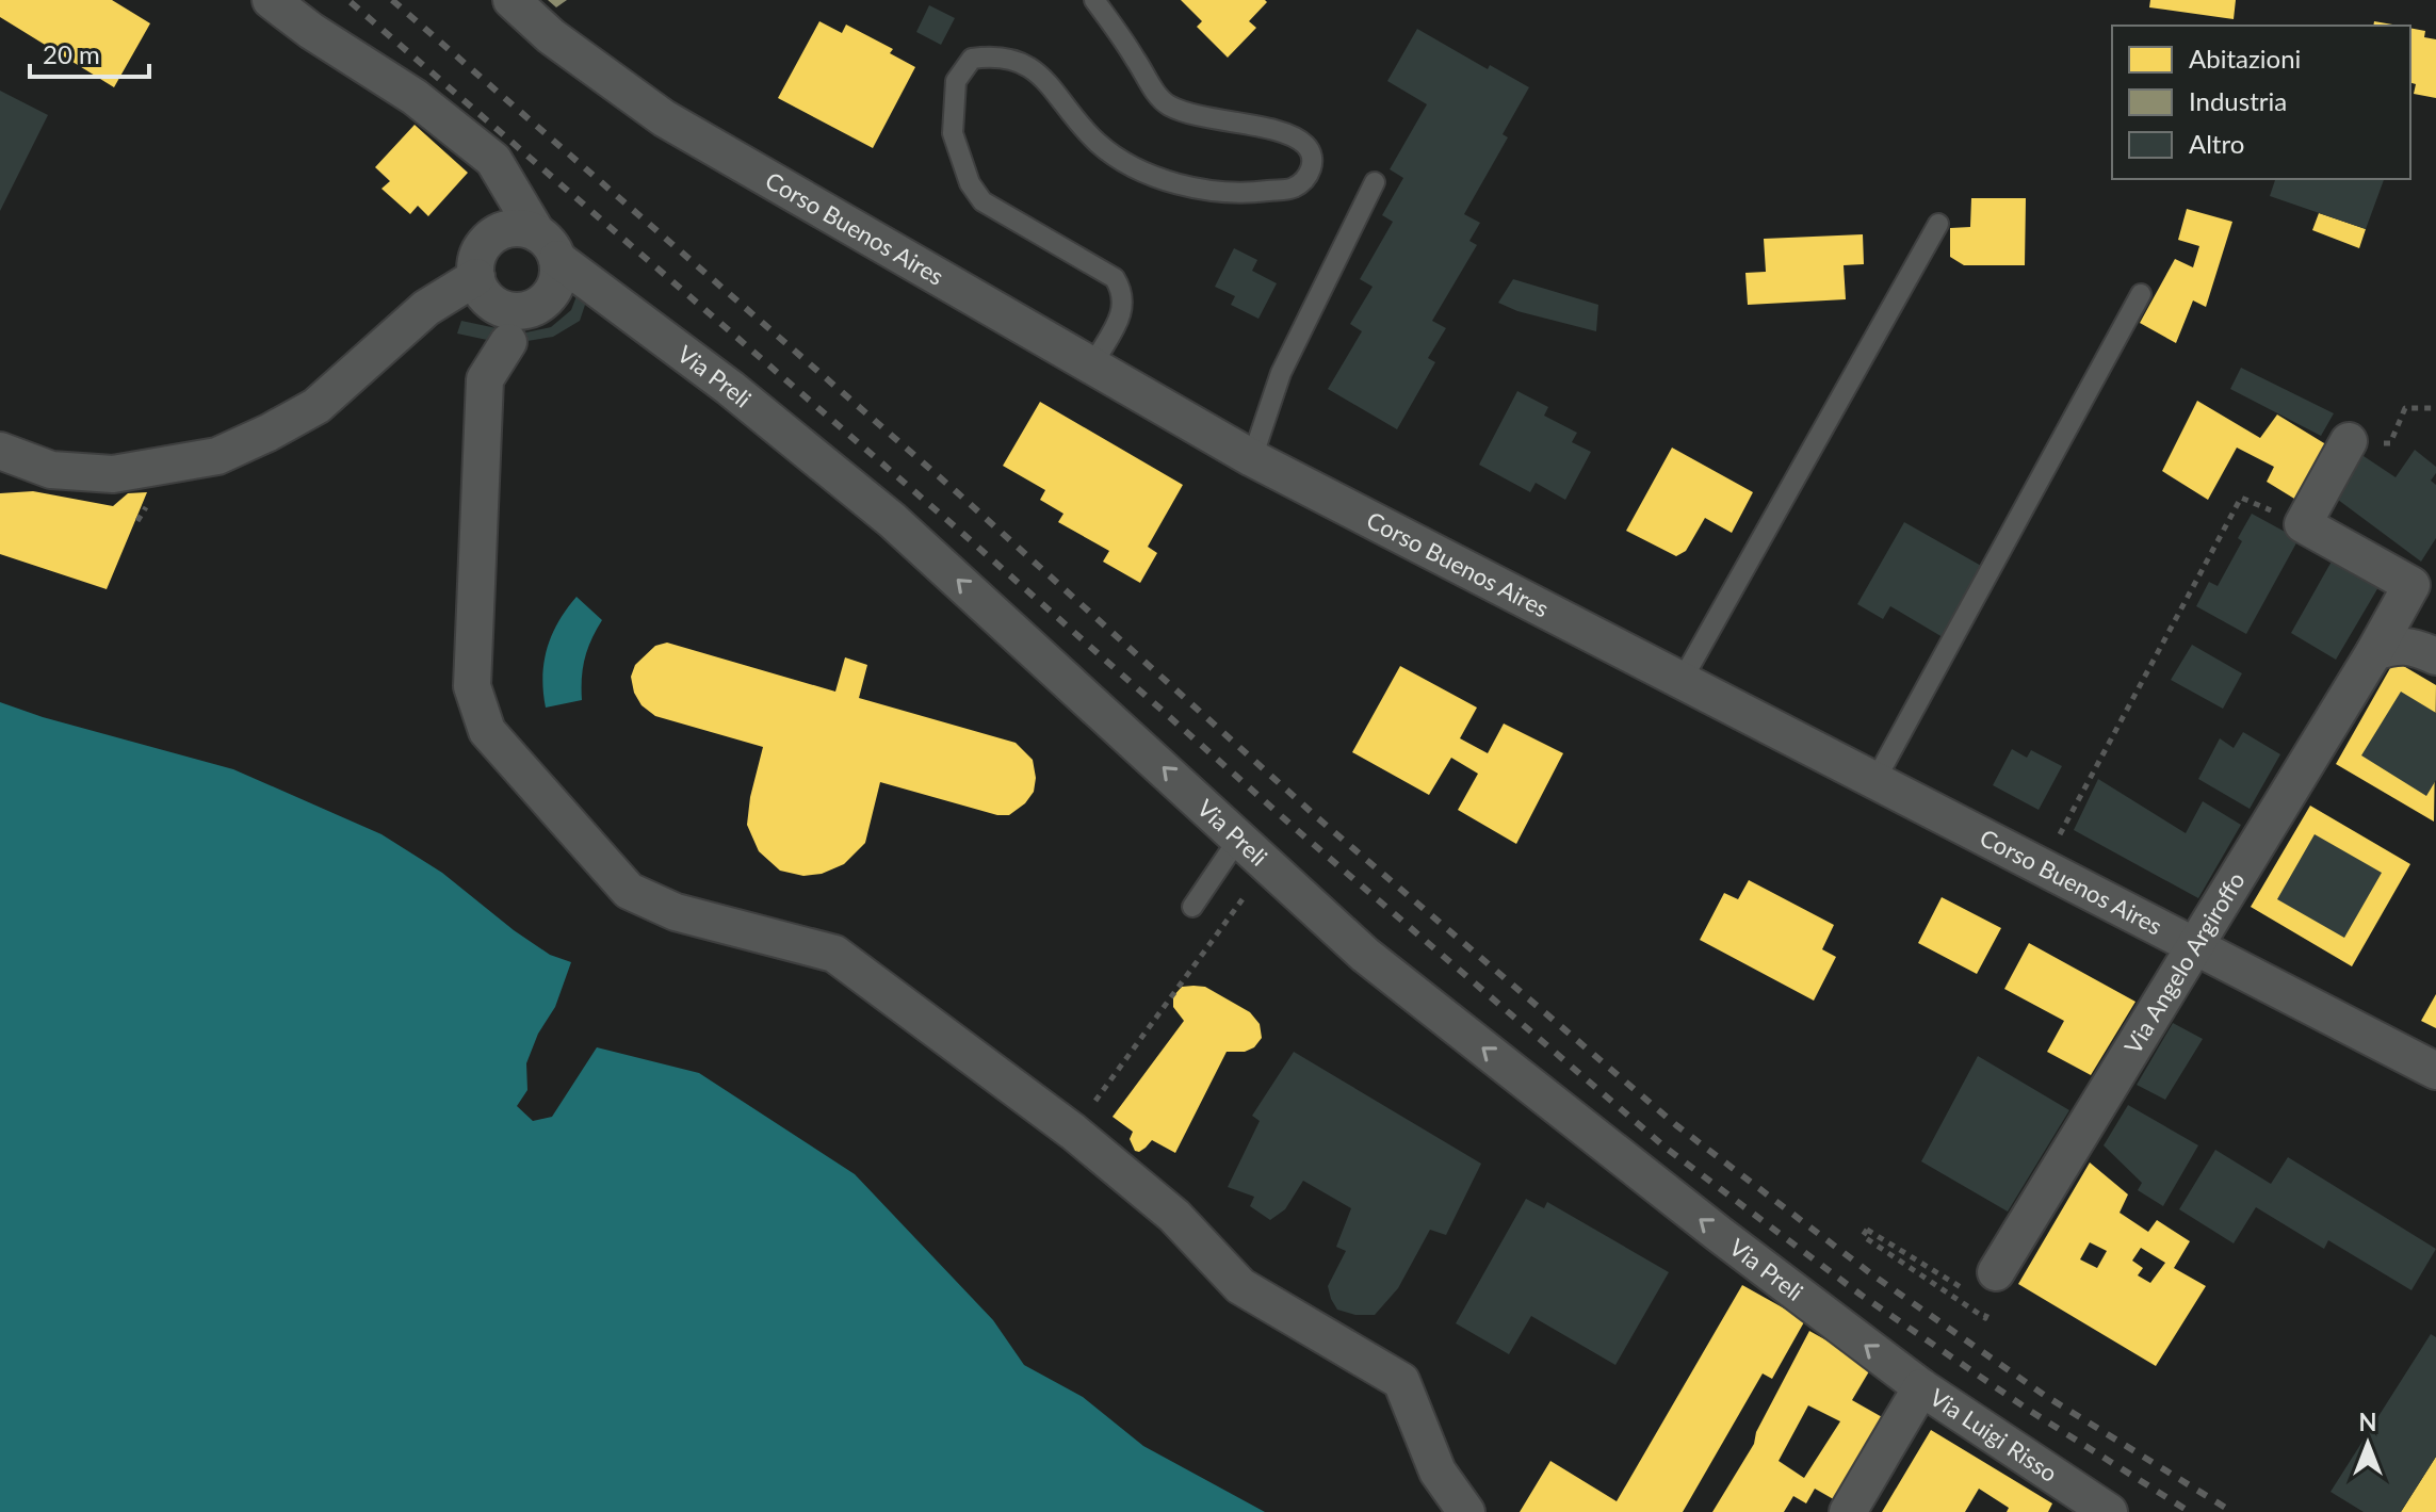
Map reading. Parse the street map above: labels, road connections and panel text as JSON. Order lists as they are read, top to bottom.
{
  "streets": {
    "street": [
      "Corso Buenos Aires",
      "Via Preli",
      "Via Angelo Argiroffo",
      "Via Luigi Risso"
    ]
  },
  "crossings": [
    ["Corso Buenos Aires", "Via Angelo Argiroffo"],
    ["Via Preli", "Via Luigi Risso"]
  ],
  "one_way": ["Via Preli"],
  "legend": ["Abitazioni", "Industria", "Altro"],
  "scale_bar": "20 m",
  "north": "top"
}
